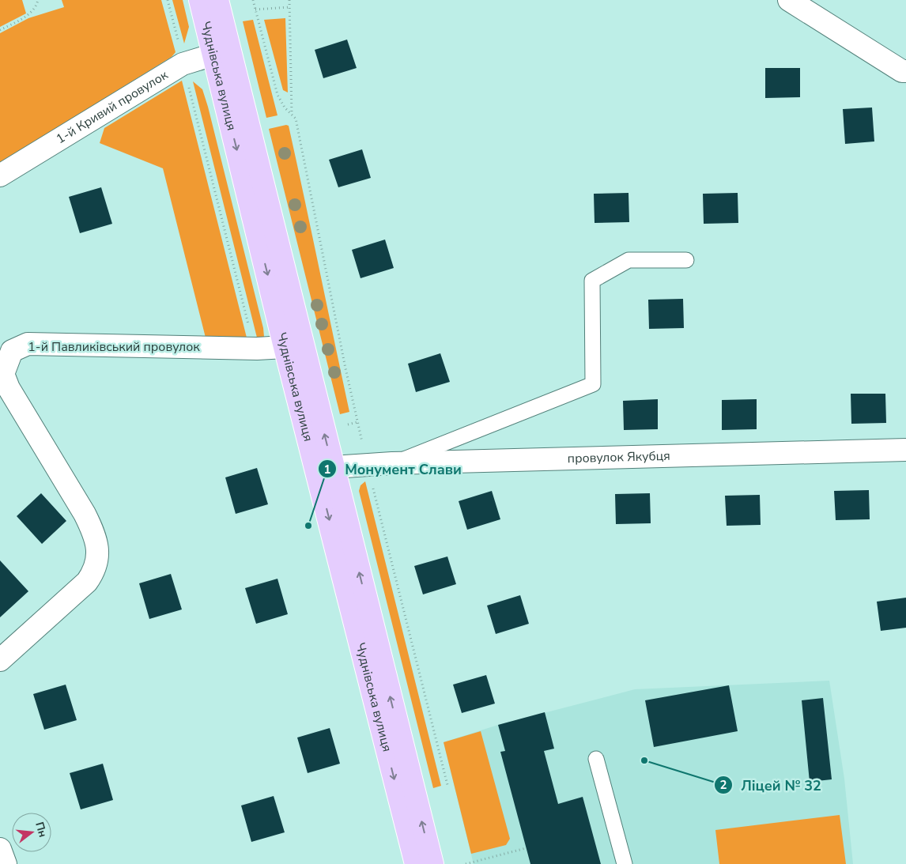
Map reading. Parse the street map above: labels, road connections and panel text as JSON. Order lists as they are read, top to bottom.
{
  "streets": {
    "main road": ["Чуднівська вулиця"],
    "street": ["1-й Кривий провулок", "1-й Павликівський провулок", "провулок Якубця"]
  },
  "crossings": [
    ["Чуднівська вулиця", "1-й Кривий провулок"],
    ["Чуднівська вулиця", "1-й Павликівський провулок"],
    ["Чуднівська вулиця", "провулок Якубця"]
  ],
  "places": ["Монумент Слави", "Ліцей № 32"],
  "north": "right"
}
